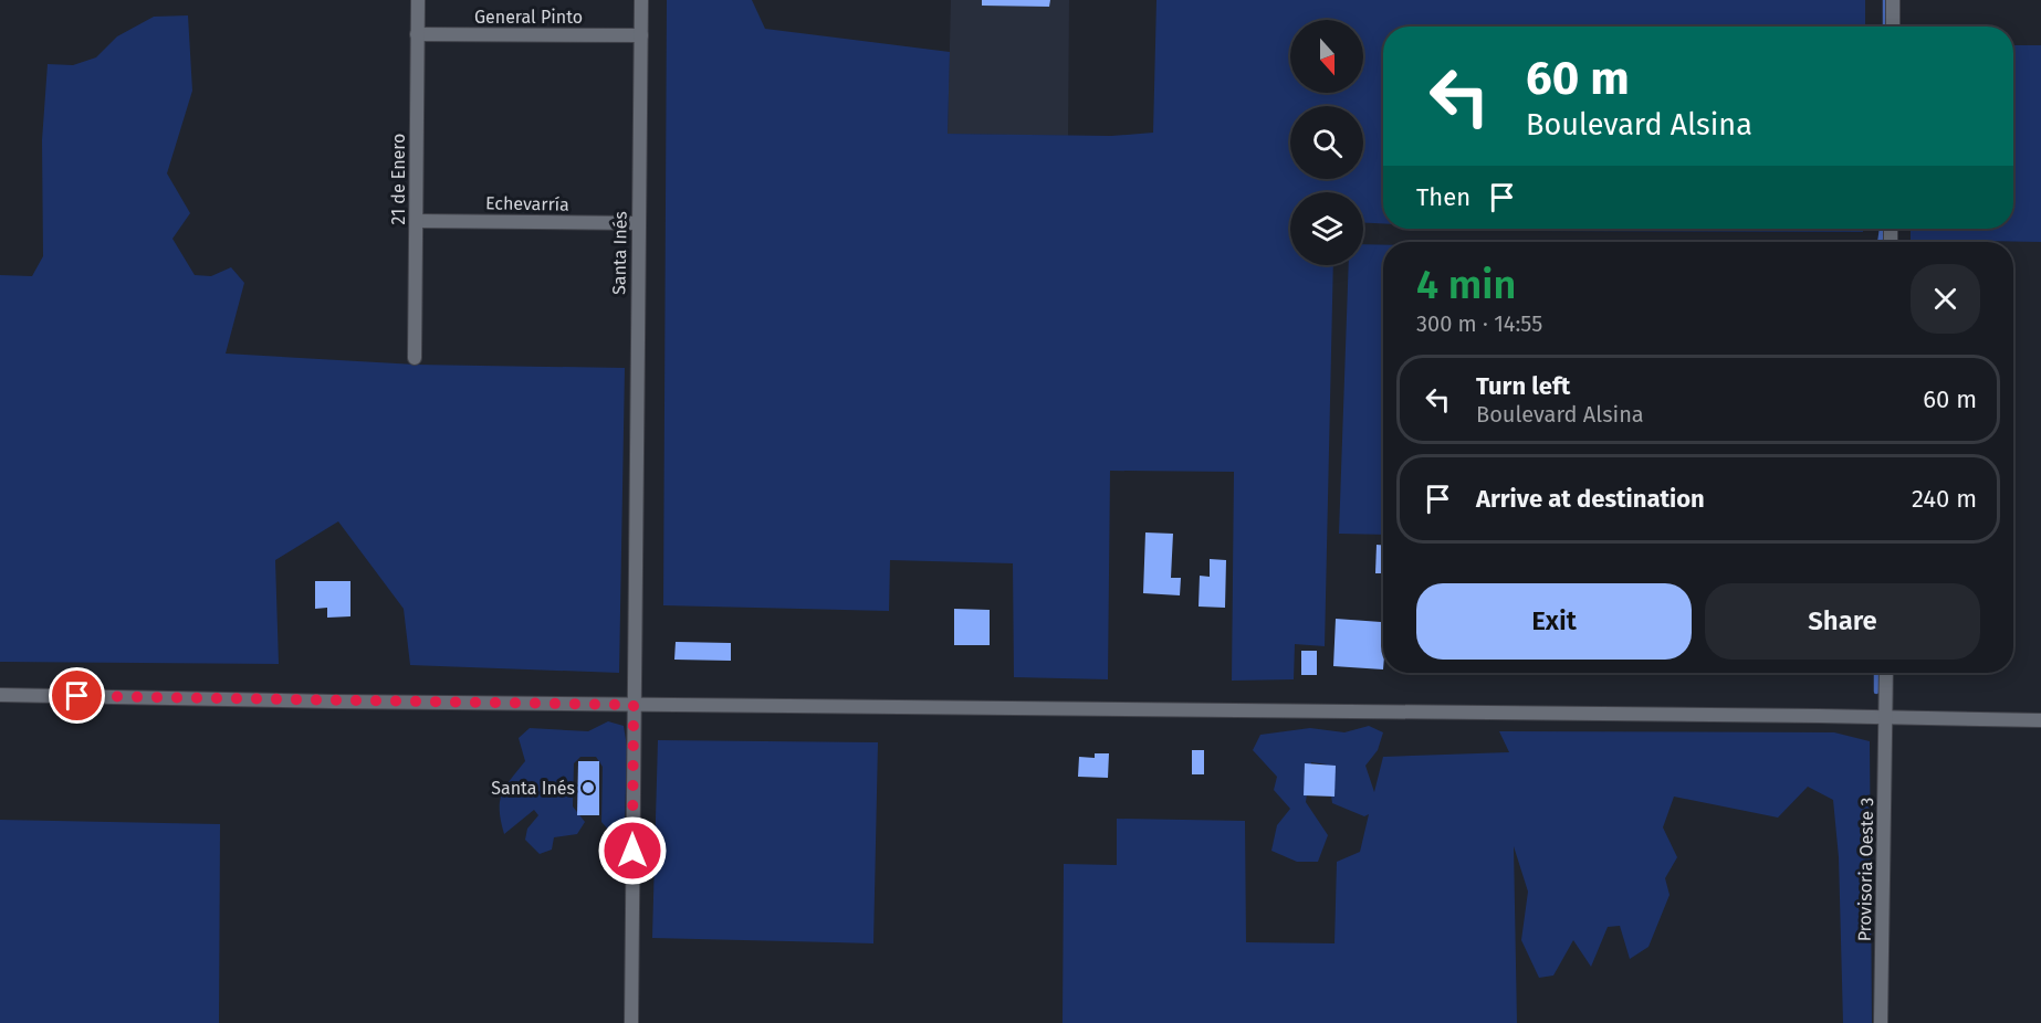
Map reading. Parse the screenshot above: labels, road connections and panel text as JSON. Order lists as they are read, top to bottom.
{
  "streets": {
    "street": [
      "General Pinto",
      "21 de Enero",
      "Echevarría",
      "Santa Inés",
      "Provisoria Oeste 3"
    ]
  },
  "crossings": [
    ["General Pinto", "21 de Enero"],
    ["General Pinto", "Santa Inés"],
    ["21 de Enero", "Echevarría"],
    ["Echevarría", "Santa Inés"]
  ],
  "places": ["Santa Inés"],
  "north": "bottom",
  "page": {
    "turn": ["60 m", "Boulevard Alsina"],
    "then": "Then",
    "heading": ["4 min", "300 m · 14:55"],
    "list": [
      {
        "name": "Turn left",
        "note": "Boulevard Alsina",
        "value": "60 m"
      },
      {
        "name": "Arrive at destination",
        "value": "240 m"
      }
    ],
    "buttons": ["Exit", "Share"]
  }
}
